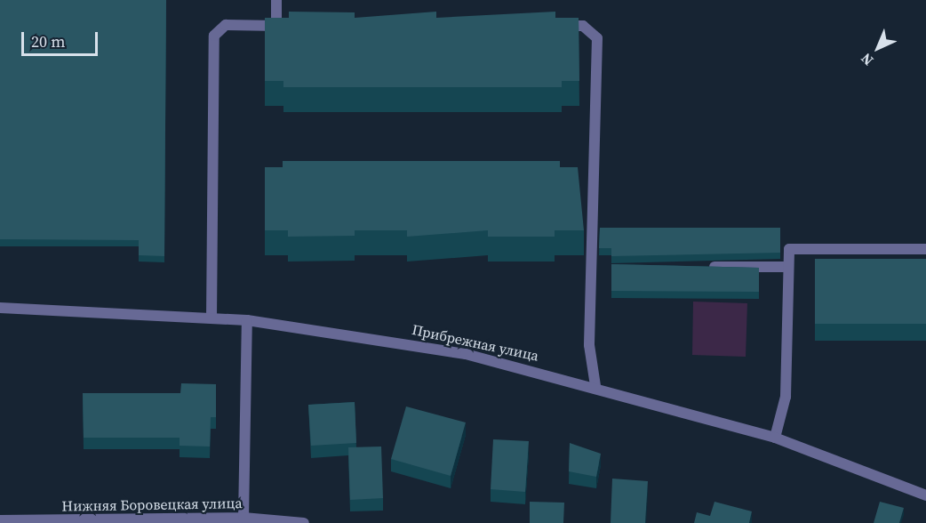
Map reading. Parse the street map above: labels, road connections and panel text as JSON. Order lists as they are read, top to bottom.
{
  "streets": {
    "street": ["Прибрежная улица", "Нижняя Боровецкая улица"]
  },
  "scale_bar": "20 m",
  "north": "bottom left"
}
